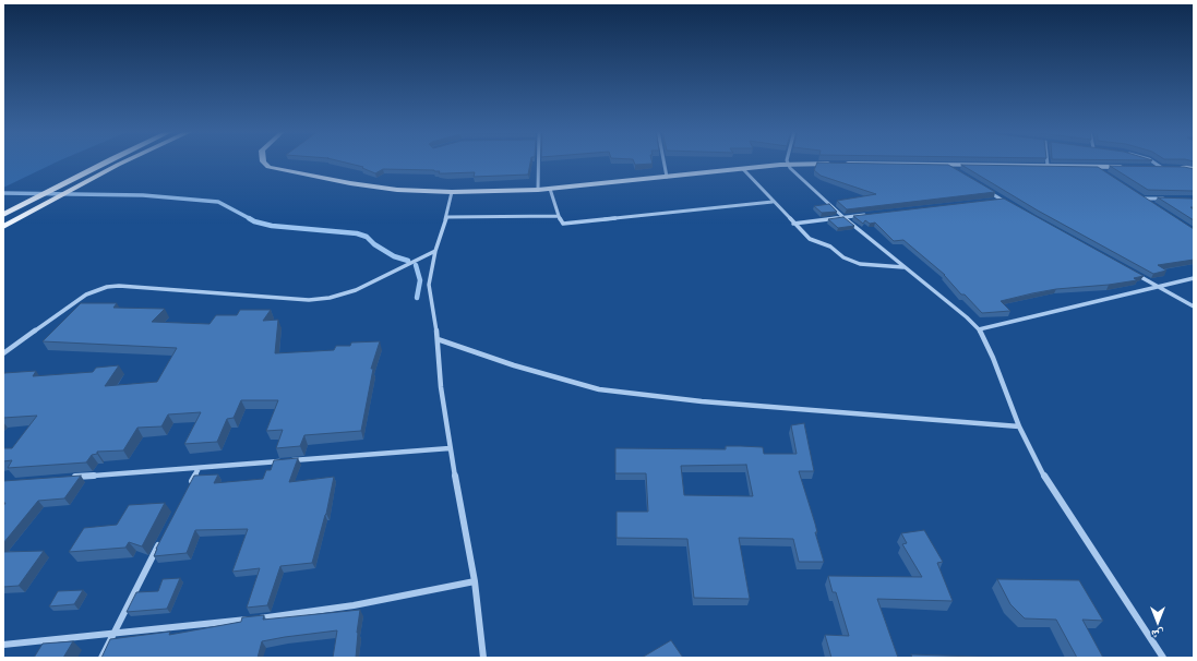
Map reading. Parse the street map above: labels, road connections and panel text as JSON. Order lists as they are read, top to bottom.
{
  "north": "bottom"
}
